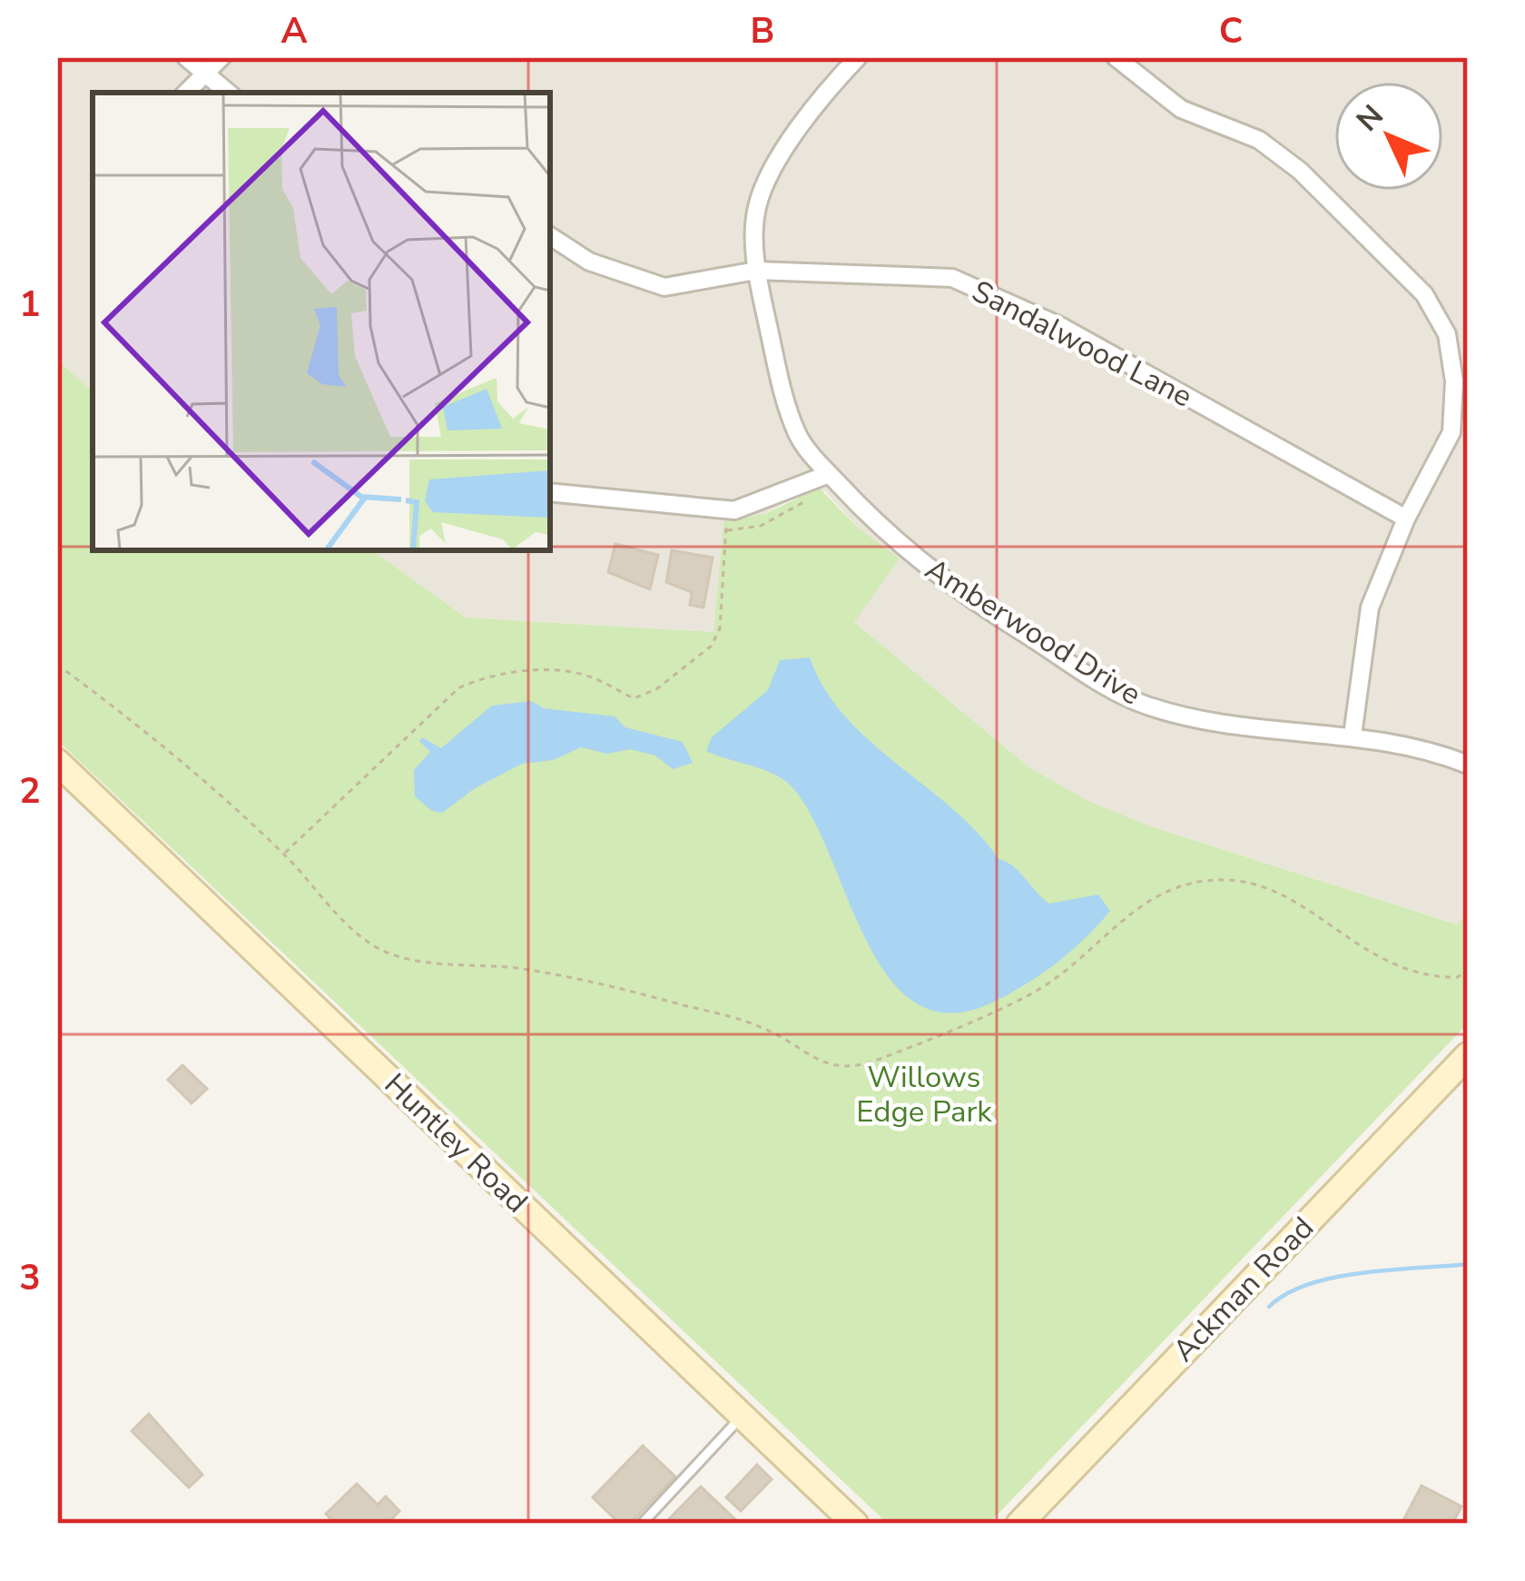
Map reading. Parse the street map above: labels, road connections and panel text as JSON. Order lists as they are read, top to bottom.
{
  "streets": {
    "street": [
      "Sandalwood Lane",
      "Amberwood Drive",
      "Huntley Road",
      "Ackman Road"
    ]
  },
  "crossings": [
    ["Sandalwood Lane", "Amberwood Drive"]
  ],
  "parks": ["Willows Edge Park"],
  "north": "top left",
  "grid": {
    "columns": ["A", "B", "C"],
    "rows": ["1", "2", "3"]
  }
}
